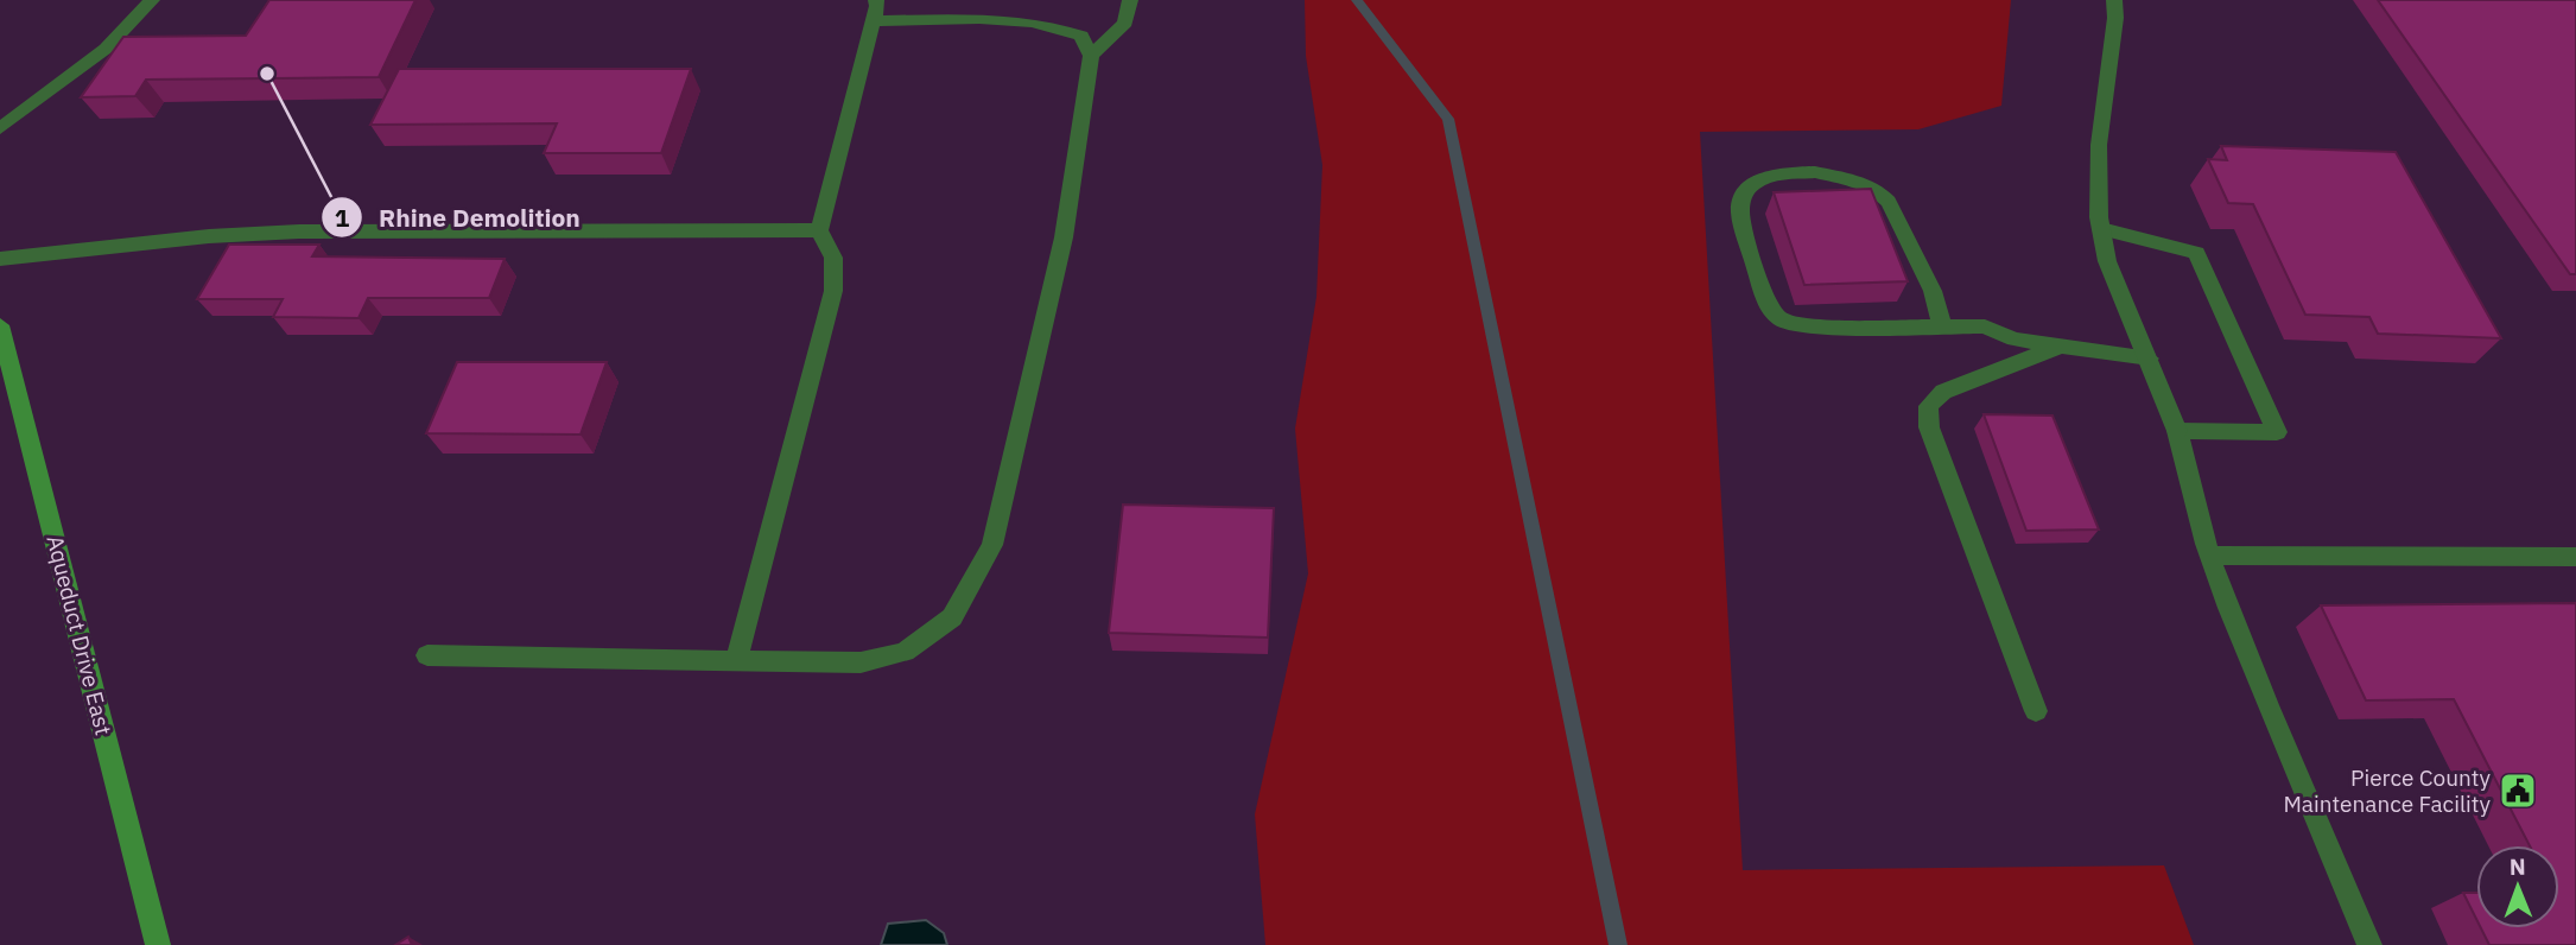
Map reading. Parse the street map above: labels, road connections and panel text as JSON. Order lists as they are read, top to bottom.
{
  "streets": {
    "street": ["Aqueduct Drive East"]
  },
  "places": {
    "other": ["Rhine Demolition"],
    "public building": ["Pierce County Maintenance Facility"]
  },
  "north": "top"
}
